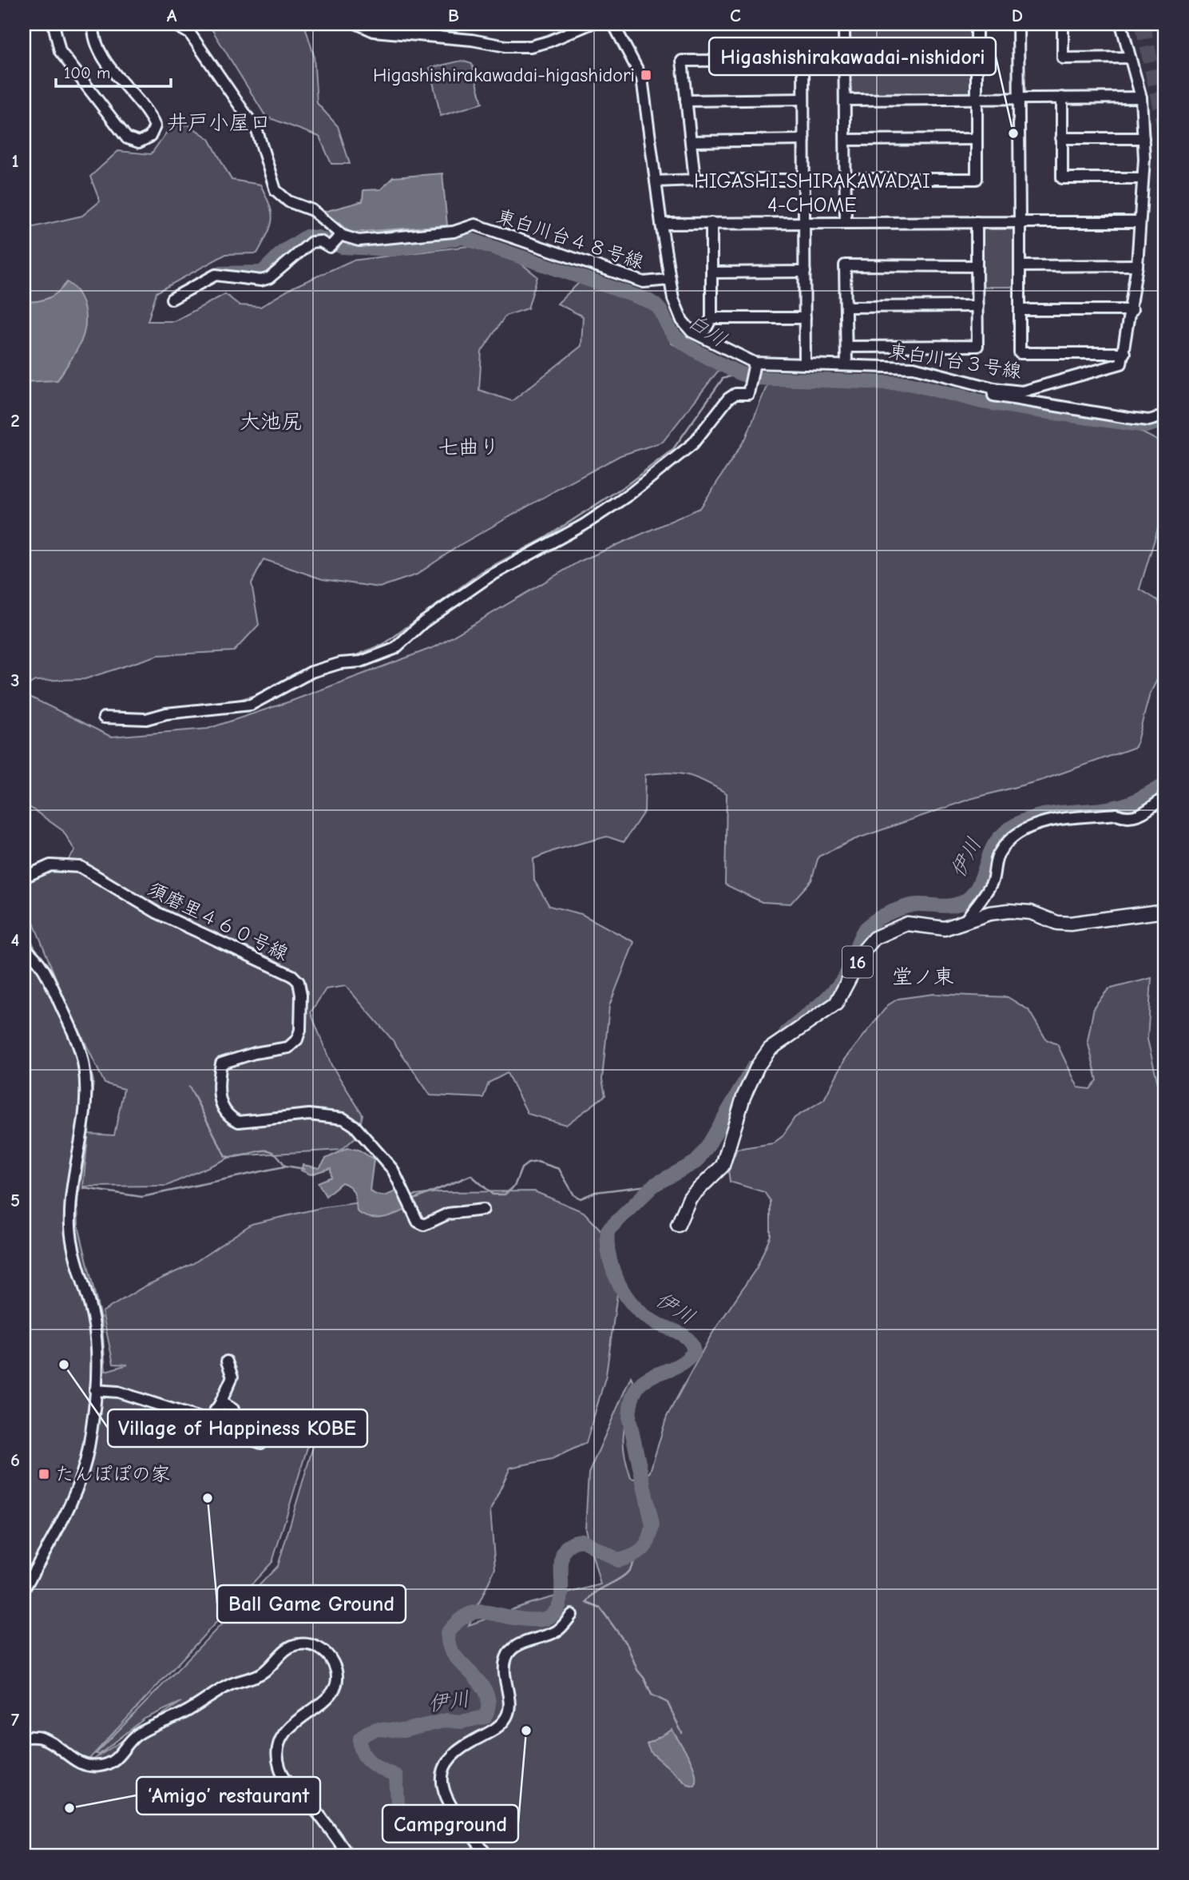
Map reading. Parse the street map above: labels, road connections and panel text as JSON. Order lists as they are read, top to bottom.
{
  "streets": {
    "main road": ["16"],
    "street": ["東白川台４８号線", "東白川台３号線", "須磨里４６０号線"]
  },
  "crossings": [
    ["東白川台４８号線", "東白川台３号線"]
  ],
  "districts": [
    "井戸小屋口",
    "HIGASHI-SHIRAKAWADAI 4-CHOME",
    "大池尻",
    "七曲り",
    "堂ノ東"
  ],
  "water": ["白川", "伊川"],
  "places": {
    "transit": ["Higashishirakawadai-higashidori", "たんぽぽの家"],
    "other": [
      "Higashishirakawadai-nishidori",
      "Village of Happiness KOBE",
      "Ball Game Ground",
      "Campground",
      "‘Amigo’ restaurant"
    ]
  },
  "scale_bar": "100 m",
  "grid": {
    "columns": [
      "A",
      "B",
      "C",
      "D"
    ],
    "rows": [
      "1",
      "2",
      "3",
      "4",
      "5",
      "6",
      "7"
    ]
  }
}
